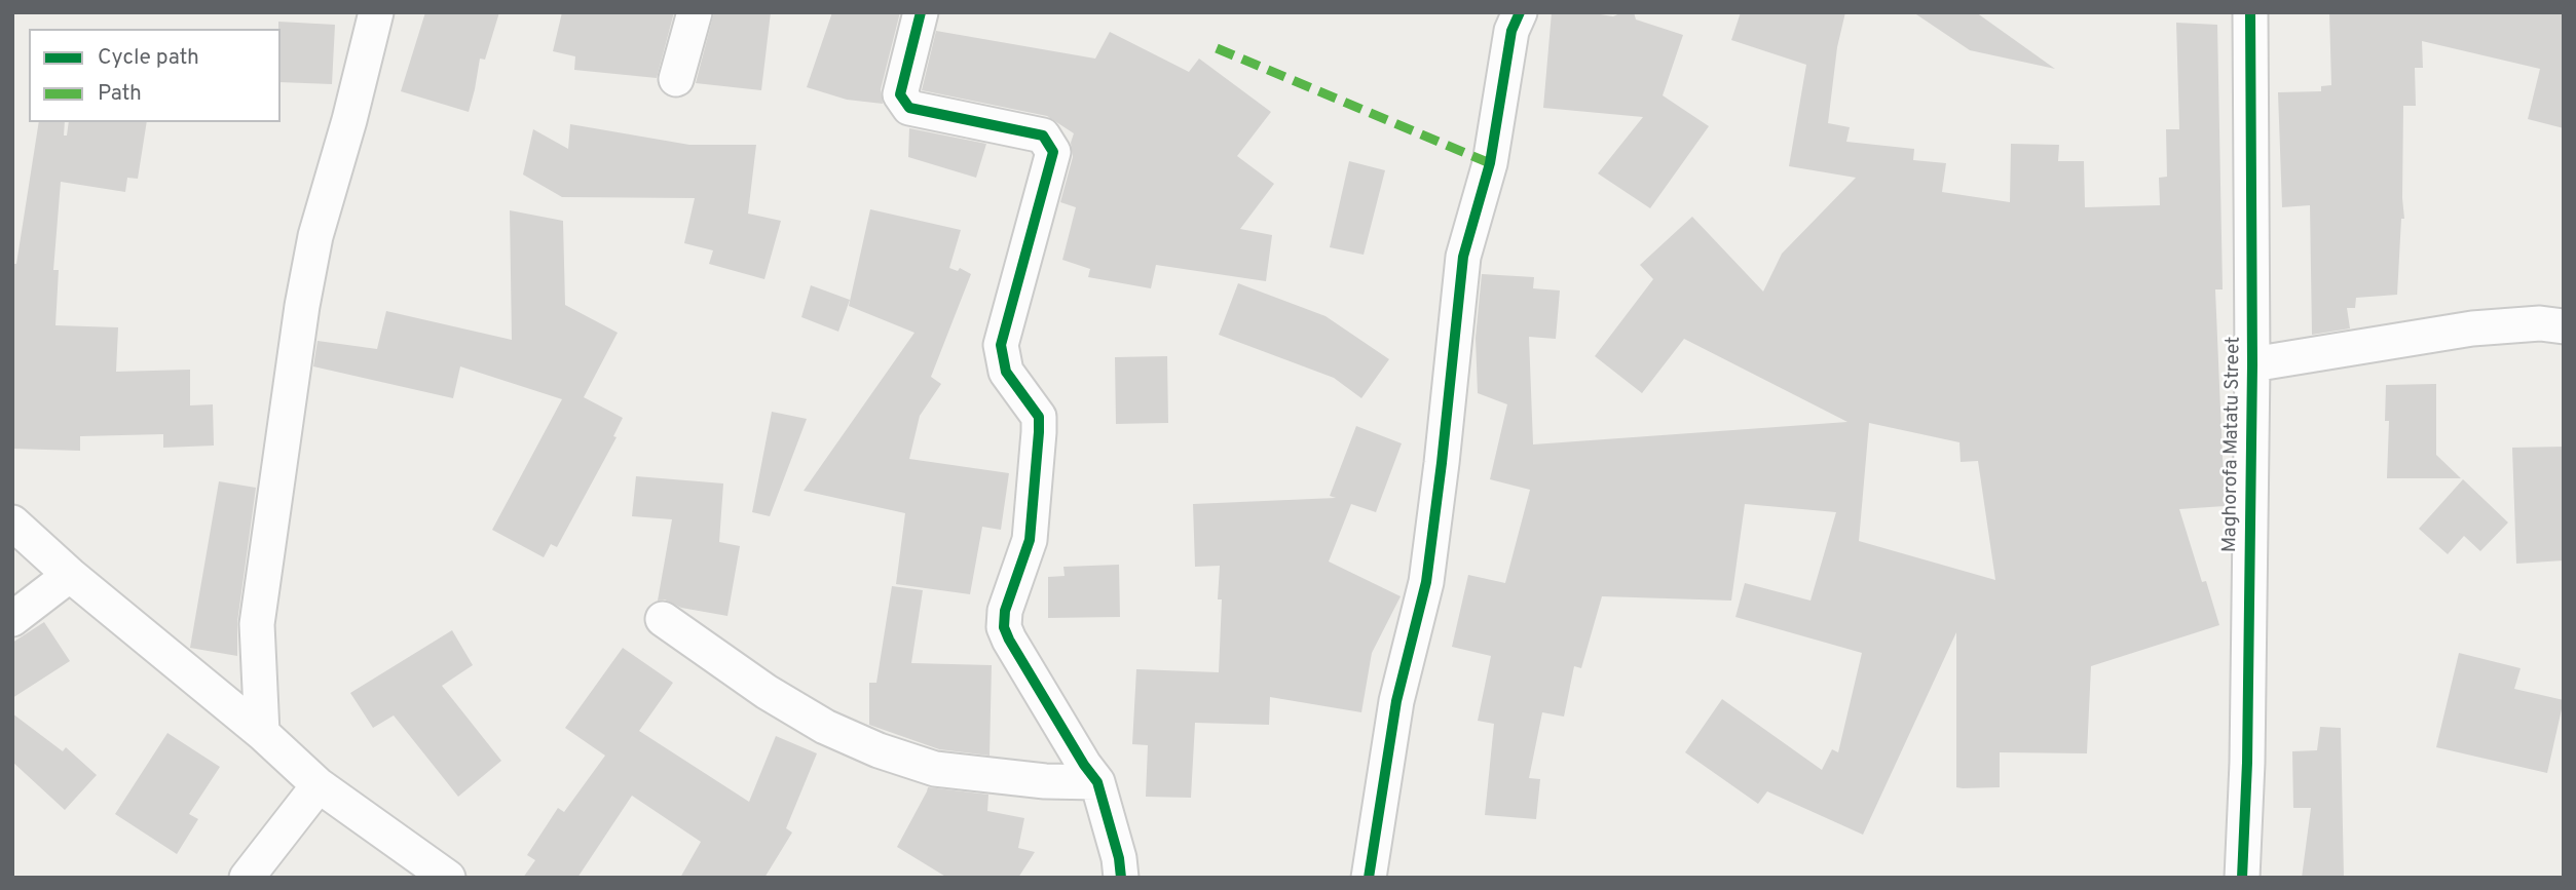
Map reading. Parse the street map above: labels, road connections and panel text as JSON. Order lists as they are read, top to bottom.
{
  "streets": {
    "street": ["Maghorofa Matatu Street"]
  },
  "legend": ["Cycle path", "Path"]
}
